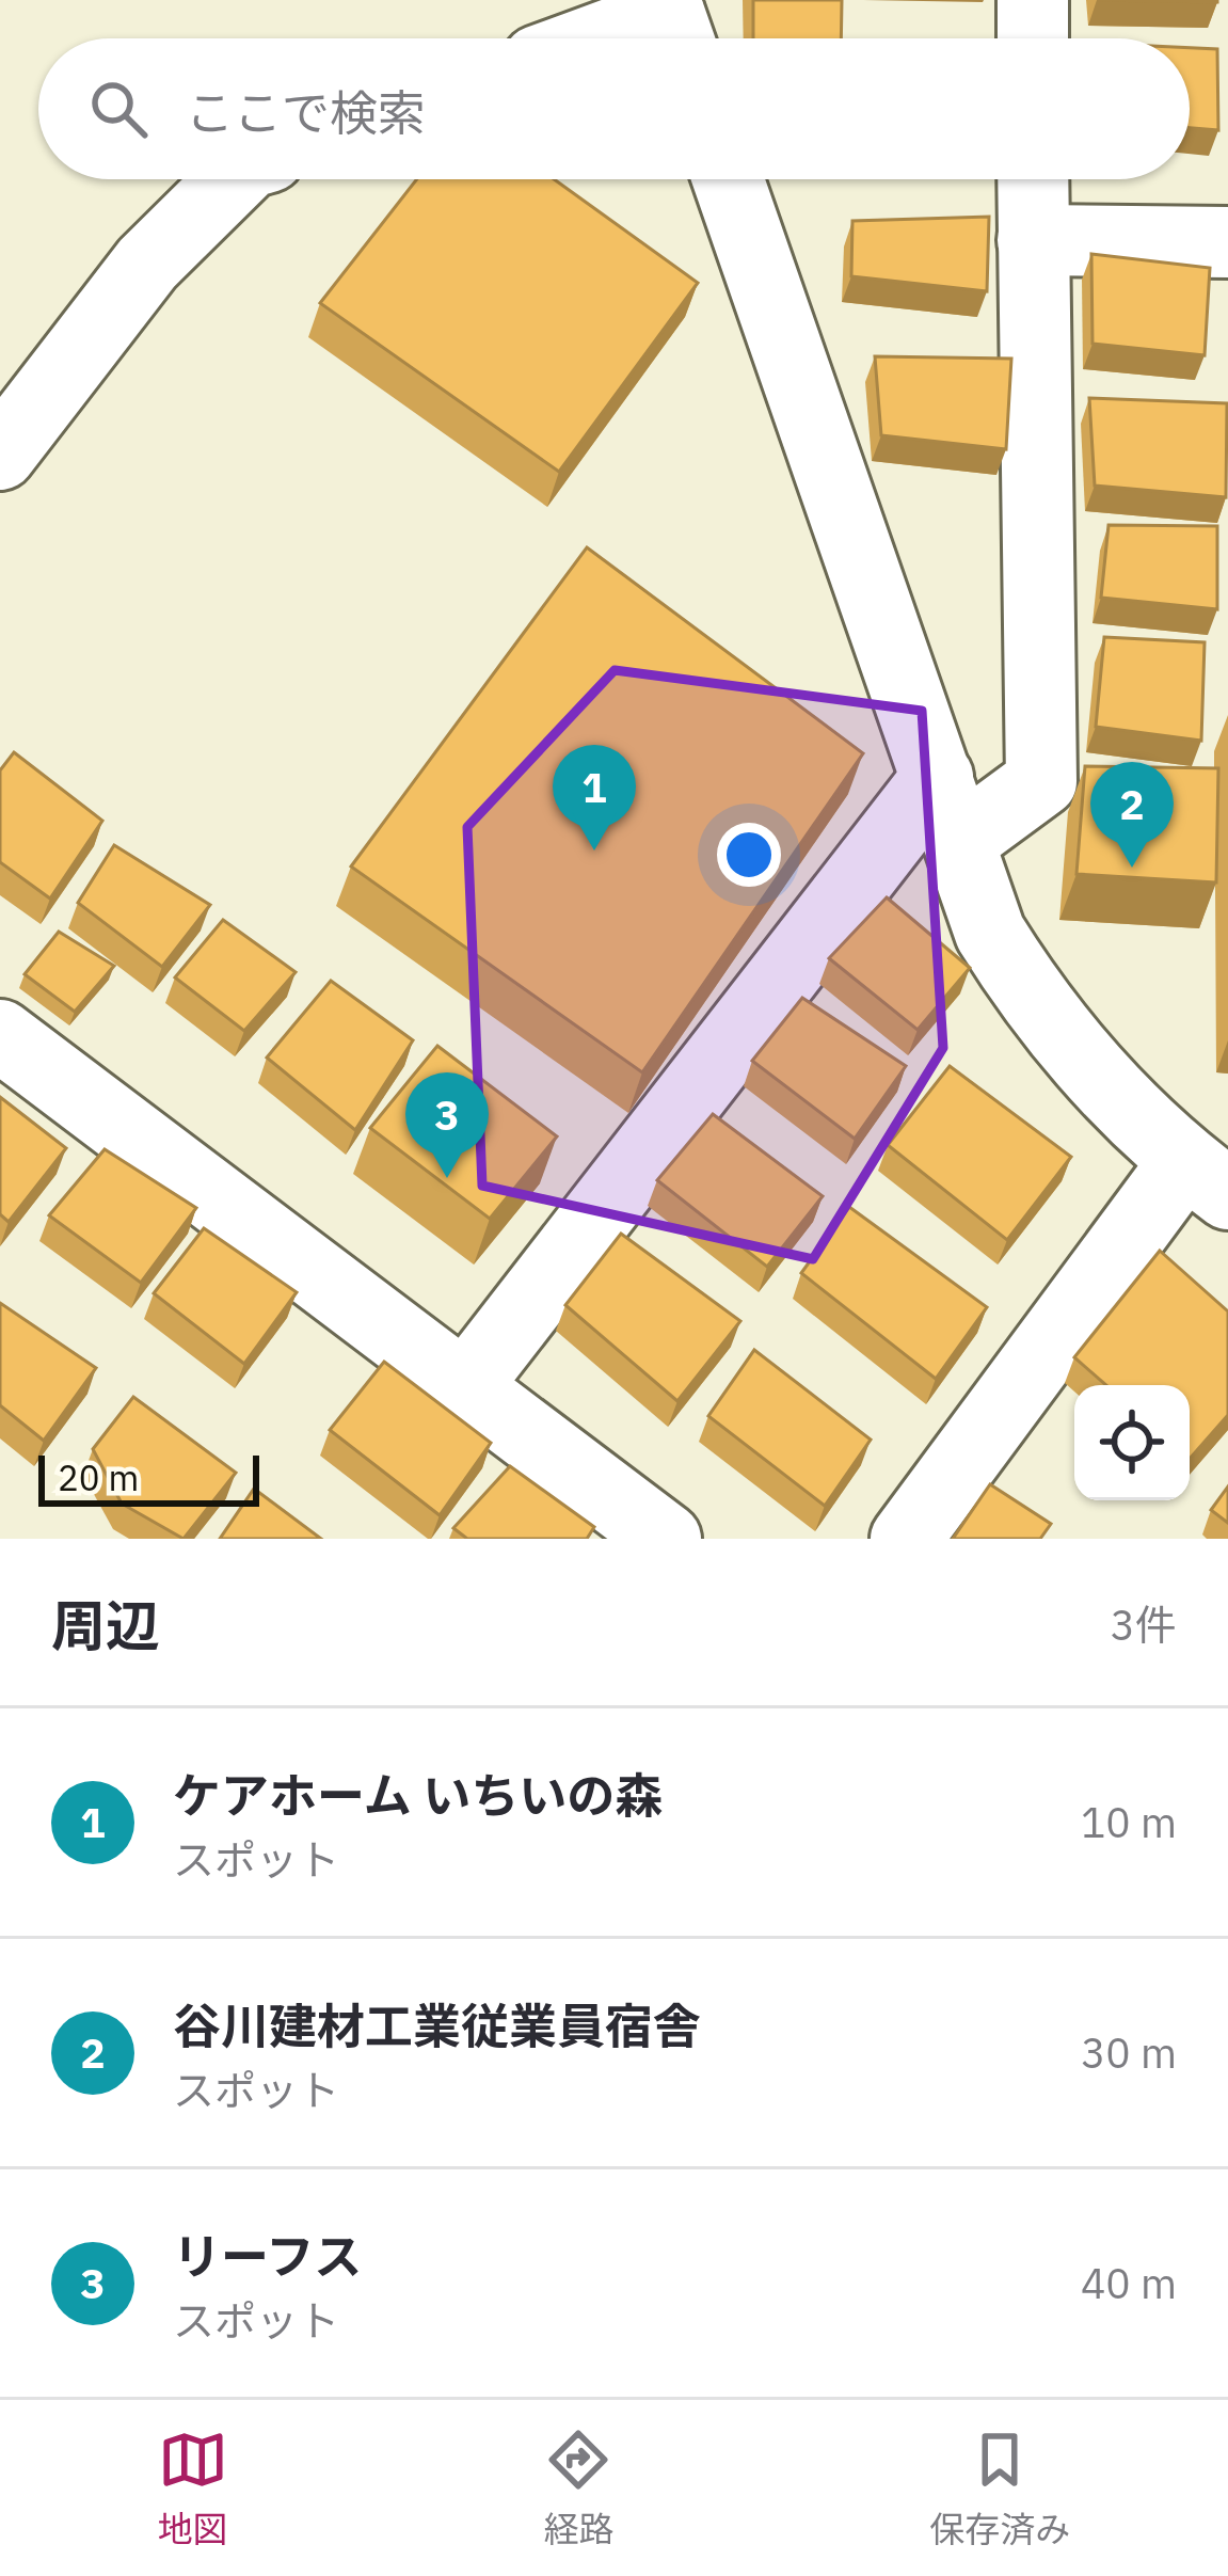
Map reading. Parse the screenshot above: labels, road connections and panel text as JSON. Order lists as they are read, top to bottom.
{
  "scale_bar": "20 m",
  "page": {
    "search": "ここで検索",
    "pins": ["1", "2", "3"],
    "scale": "20 m",
    "heading": ["周辺", "3件"],
    "list": [
      {
        "mark": "1",
        "name": "ケアホーム いちいの森",
        "note": "スポット",
        "value": "10 m"
      },
      {
        "mark": "2",
        "name": "谷川建材工業従業員宿舎",
        "note": "スポット",
        "value": "30 m"
      },
      {
        "mark": "3",
        "name": "リーフス",
        "note": "スポット",
        "value": "40 m"
      }
    ],
    "nav": ["地図", "経路", "保存済み"]
  }
}
